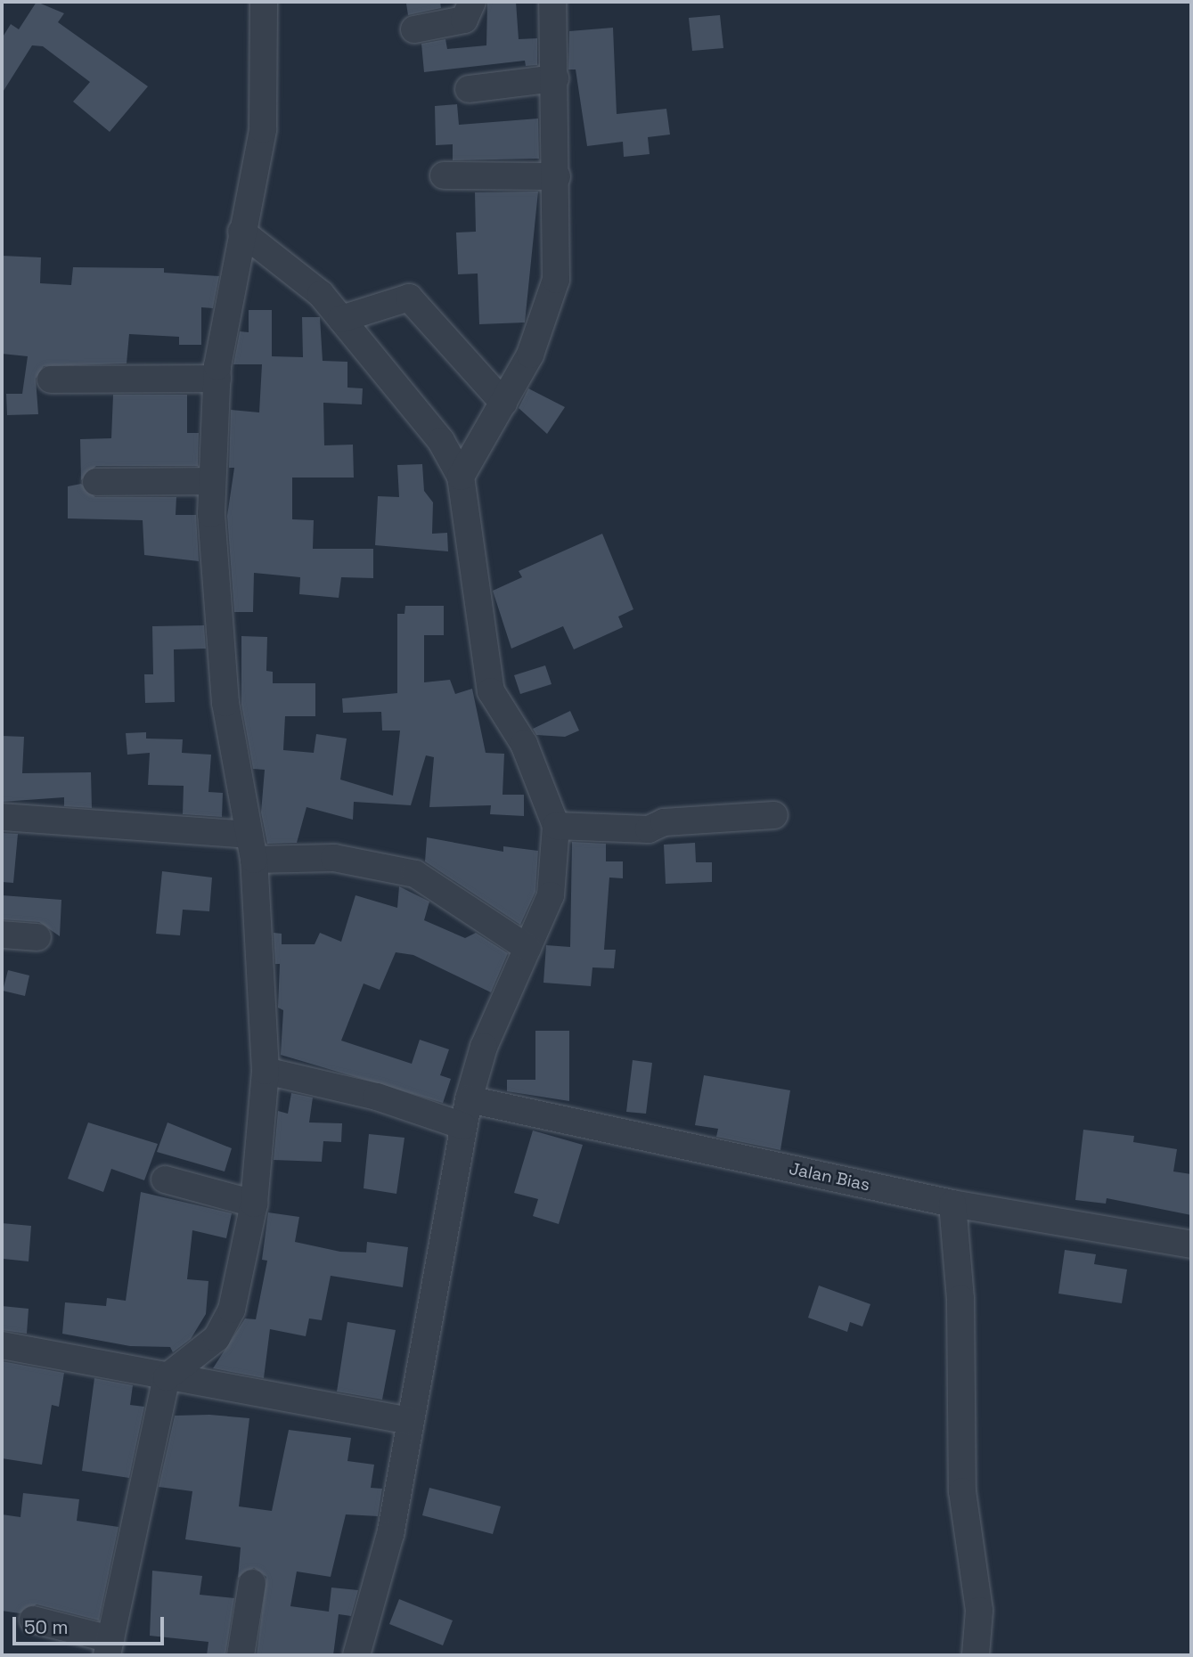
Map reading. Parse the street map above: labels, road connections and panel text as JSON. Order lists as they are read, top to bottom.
{
  "streets": {
    "street": ["Jalan Bias"]
  },
  "scale_bar": "50 m"
}
